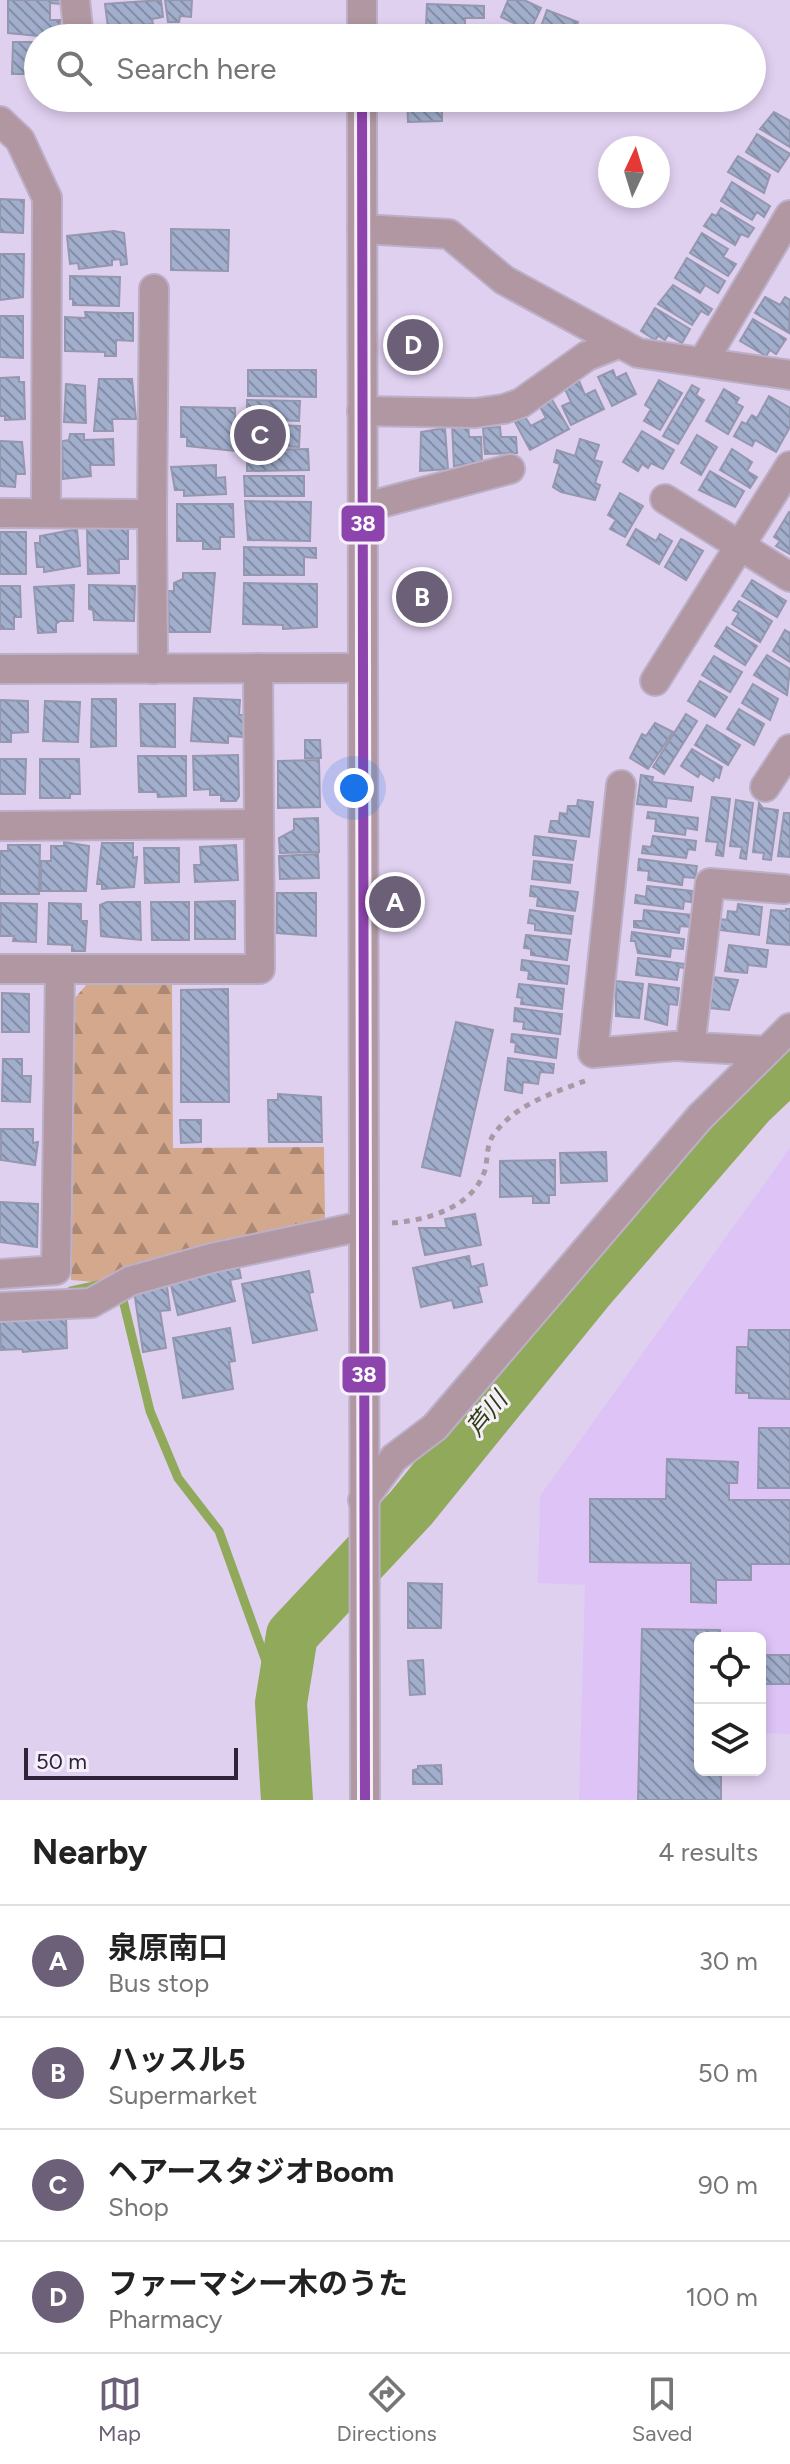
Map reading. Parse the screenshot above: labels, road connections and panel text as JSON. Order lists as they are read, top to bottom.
{
  "water": ["芦川"],
  "lines": ["transit line 38"],
  "scale_bar": "50 m",
  "north": "top",
  "page": {
    "search": "Search here",
    "pins": [
      "D",
      "C",
      "B",
      "A"
    ],
    "scale": "50 m",
    "heading": ["Nearby", "4 results"],
    "list": [
      {
        "mark": "A",
        "name": "泉原南口",
        "note": "Bus stop",
        "value": "30 m"
      },
      {
        "mark": "B",
        "name": "ハッスル5",
        "note": "Supermarket",
        "value": "50 m"
      },
      {
        "mark": "C",
        "name": "ヘアースタジオBoom",
        "note": "Shop",
        "value": "90 m"
      },
      {
        "mark": "D",
        "name": "ファーマシー木のうた",
        "note": "Pharmacy",
        "value": "100 m"
      }
    ],
    "nav": ["Map", "Directions", "Saved"]
  }
}
